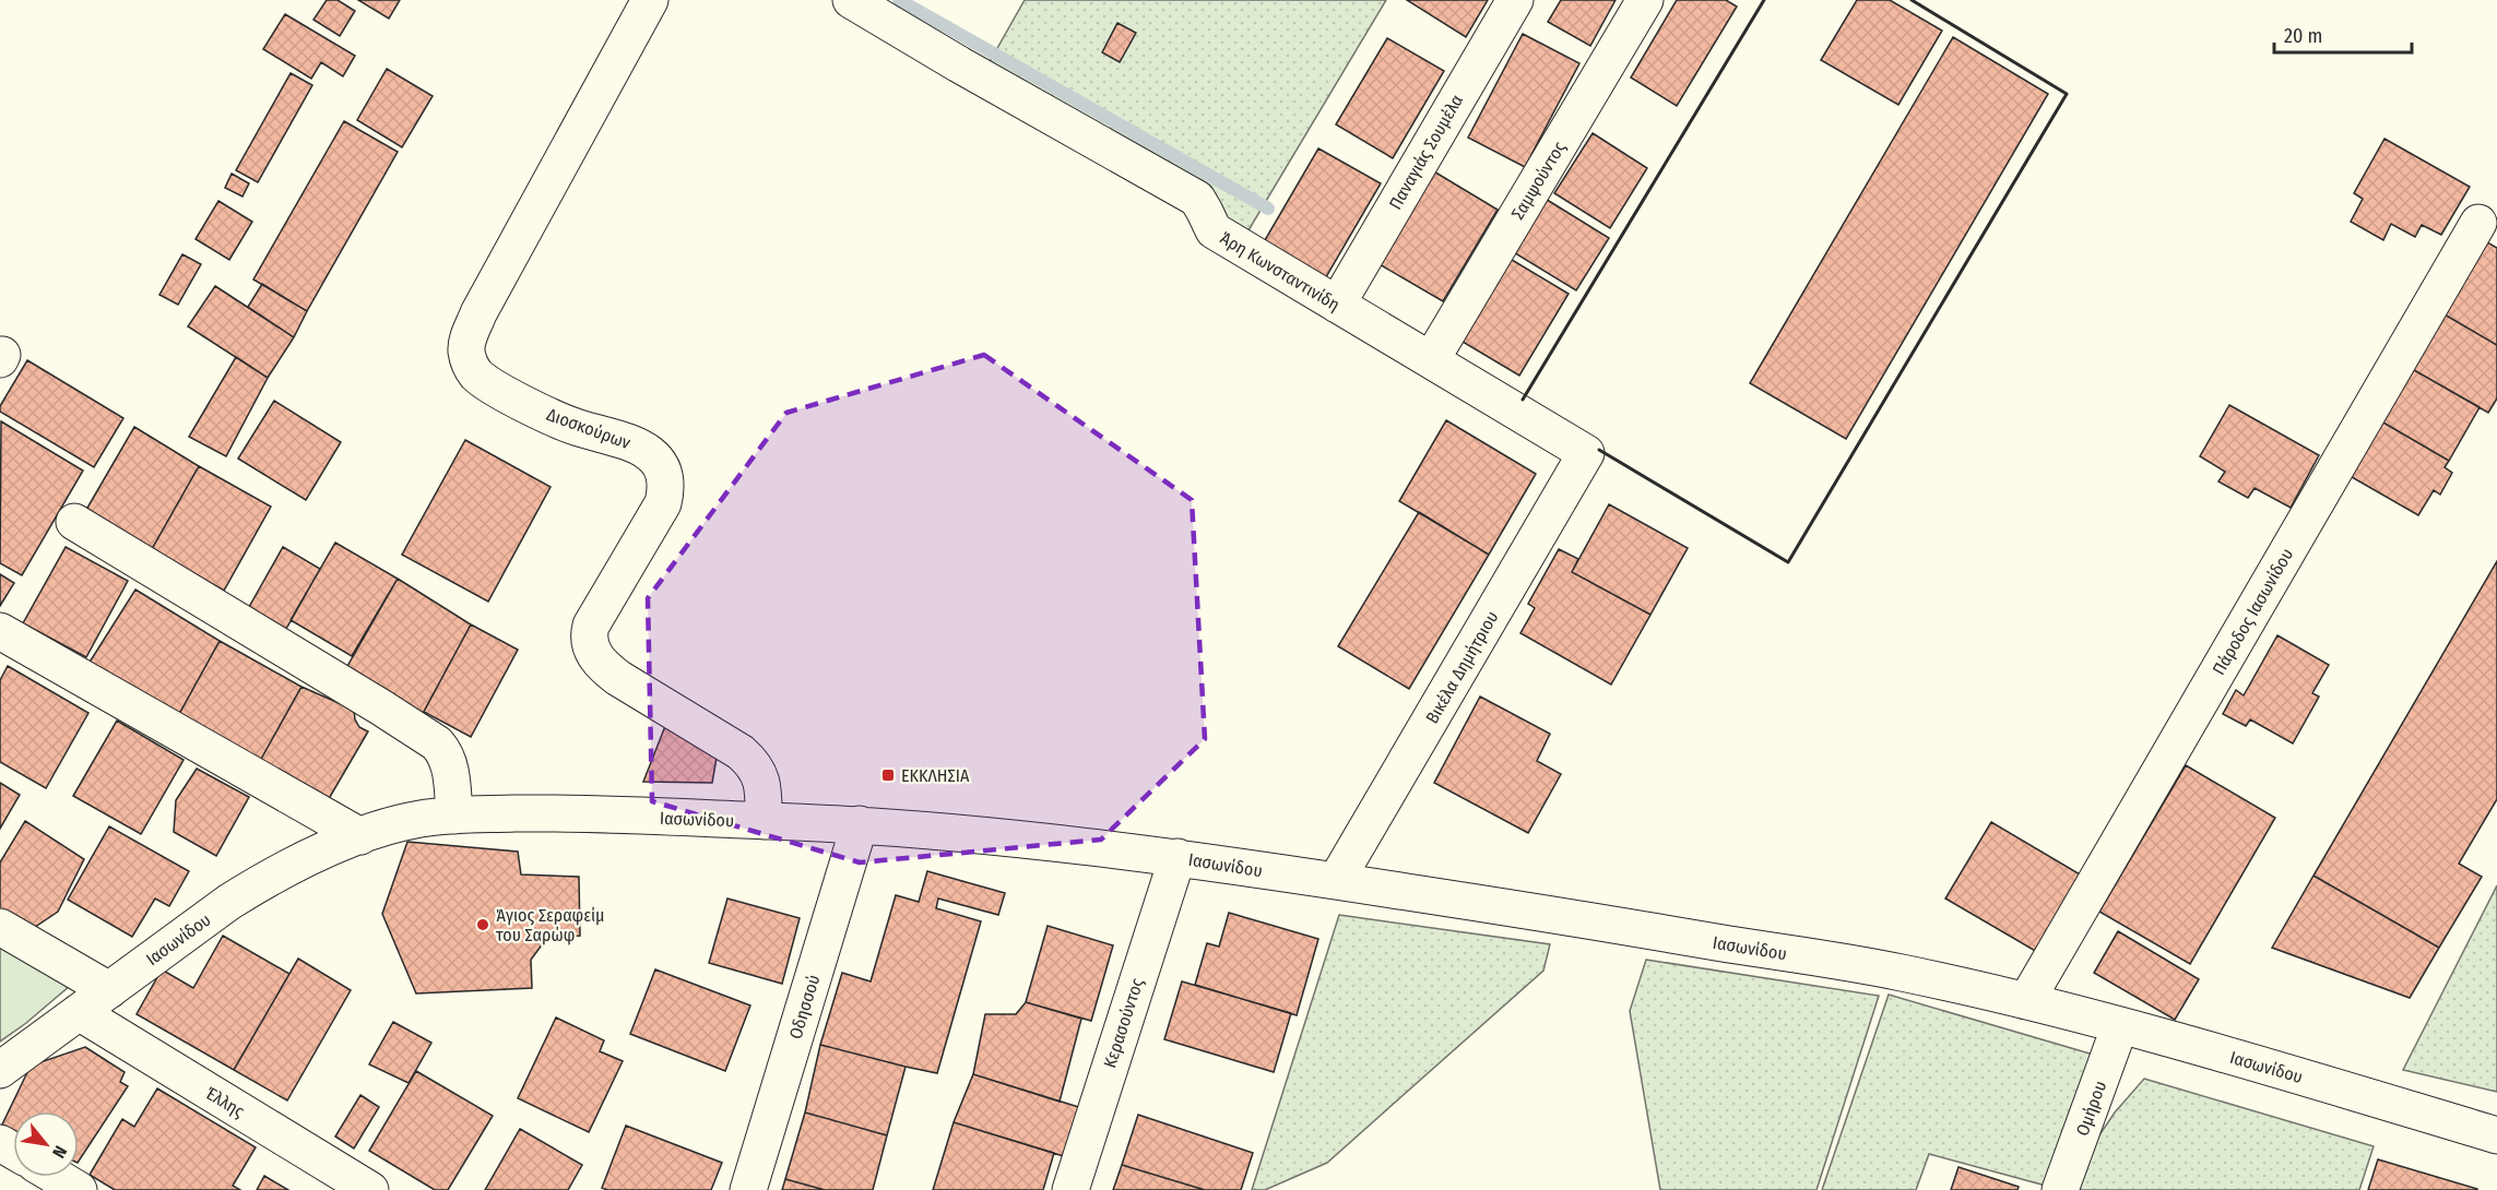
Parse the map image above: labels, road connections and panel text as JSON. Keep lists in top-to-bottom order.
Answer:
{
  "streets": {
    "street": [
      "Παναγιάς Σουμέλα",
      "Σαμψούντος",
      "Άρη Κωνσταντινίδη",
      "Διοσκούρων",
      "Πάροδος Ιασωνίδου",
      "Βικέλα Δημήτριου",
      "Ιασωνίδου",
      "Οδησσού",
      "Κερασούντος",
      "Έλλης",
      "Ομήρου"
    ]
  },
  "crossings": [
    ["Παναγιάς Σουμέλα", "Άρη Κωνσταντινίδη"],
    ["Σαμψούντος", "Άρη Κωνσταντινίδη"],
    ["Άρη Κωνσταντινίδη", "Βικέλα Δημήτριου"],
    ["Διοσκούρων", "Ιασωνίδου"],
    ["Πάροδος Ιασωνίδου", "Ιασωνίδου"],
    ["Βικέλα Δημήτριου", "Ιασωνίδου"],
    ["Ιασωνίδου", "Οδησσού"],
    ["Ιασωνίδου", "Κερασούντος"],
    ["Ιασωνίδου", "Έλλης"],
    ["Ιασωνίδου", "Ομήρου"]
  ],
  "places": {
    "transit": ["ΕΚΚΛΗΣΙΑ"],
    "other": ["Άγιος Σεραφείμ του Σαρώφ"]
  },
  "scale_bar": "20 m",
  "north": "bottom right"
}
